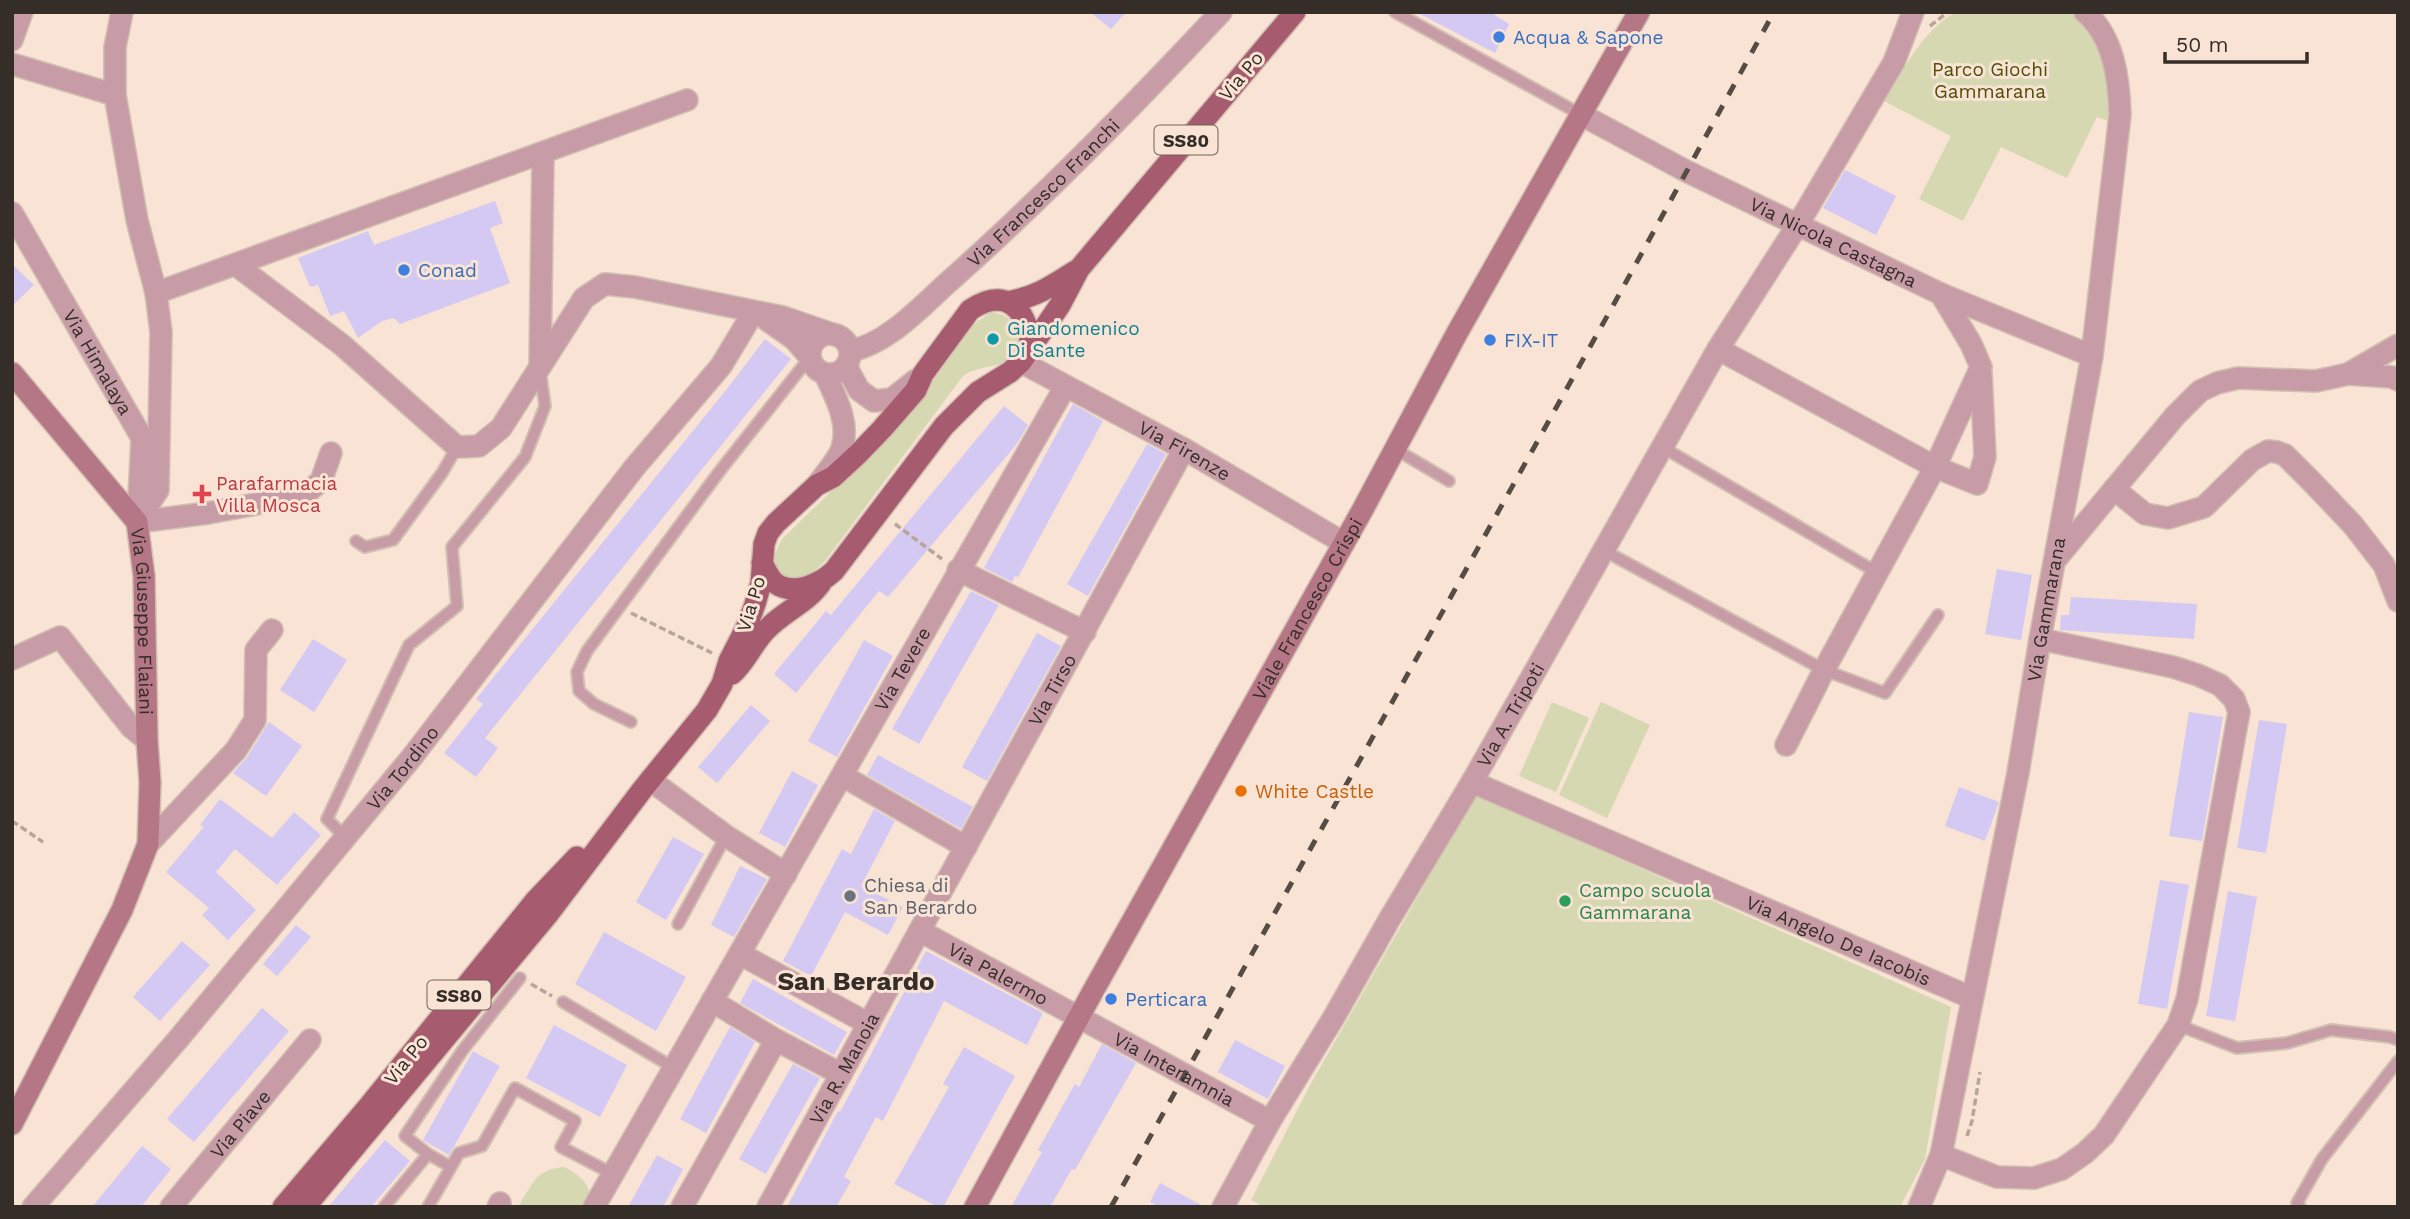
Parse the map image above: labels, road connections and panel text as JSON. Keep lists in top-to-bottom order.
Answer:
{
  "streets": {
    "main road": ["Via Po", "SS80"],
    "street": [
      "Via Francesco Franchi",
      "Via Nicola Castagna",
      "Via Himalaya",
      "Via Firenze",
      "Viale Francesco Crispi",
      "Via Gammarana",
      "Via Giuseppe Flaiani",
      "Via Tevere",
      "Via Tirso",
      "Via A. Tripoti",
      "Via Tordino",
      "Via Angelo De Iacobis",
      "Via Palermo",
      "Via Interamnia",
      "Via R. Manoia",
      "Via Piave"
    ]
  },
  "crossings": [
    ["Via Po", "SS80"],
    ["Via Po", "Via Firenze"],
    ["SS80", "Via Firenze"],
    ["Via Nicola Castagna", "Viale Francesco Crispi"],
    ["Via Nicola Castagna", "Via Gammarana"],
    ["Via Nicola Castagna", "Via A. Tripoti"],
    ["Via Himalaya", "Via Giuseppe Flaiani"],
    ["Via Firenze", "Viale Francesco Crispi"],
    ["Via Firenze", "Via Tevere"],
    ["Via Firenze", "Via Tirso"],
    ["Viale Francesco Crispi", "Via Palermo"],
    ["Viale Francesco Crispi", "Via Interamnia"],
    ["Via Gammarana", "Via Angelo De Iacobis"],
    ["Via Tirso", "Via Palermo"],
    ["Via Tirso", "Via R. Manoia"],
    ["Via A. Tripoti", "Via Angelo De Iacobis"],
    ["Via A. Tripoti", "Via Interamnia"],
    ["Via Palermo", "Via Interamnia"],
    ["Via Palermo", "Via R. Manoia"]
  ],
  "districts": ["San Berardo"],
  "parks": ["Parco Giochi Gammarana"],
  "places": {
    "other": [
      "Acqua & Sapone",
      "Conad",
      "Giandomenico Di Sante",
      "FIX-IT",
      "White Castle",
      "Chiesa di San Berardo",
      "Campo scuola Gammarana",
      "Perticara"
    ],
    "health": ["Parafarmacia Villa Mosca"]
  },
  "scale_bar": "50 m"
}
